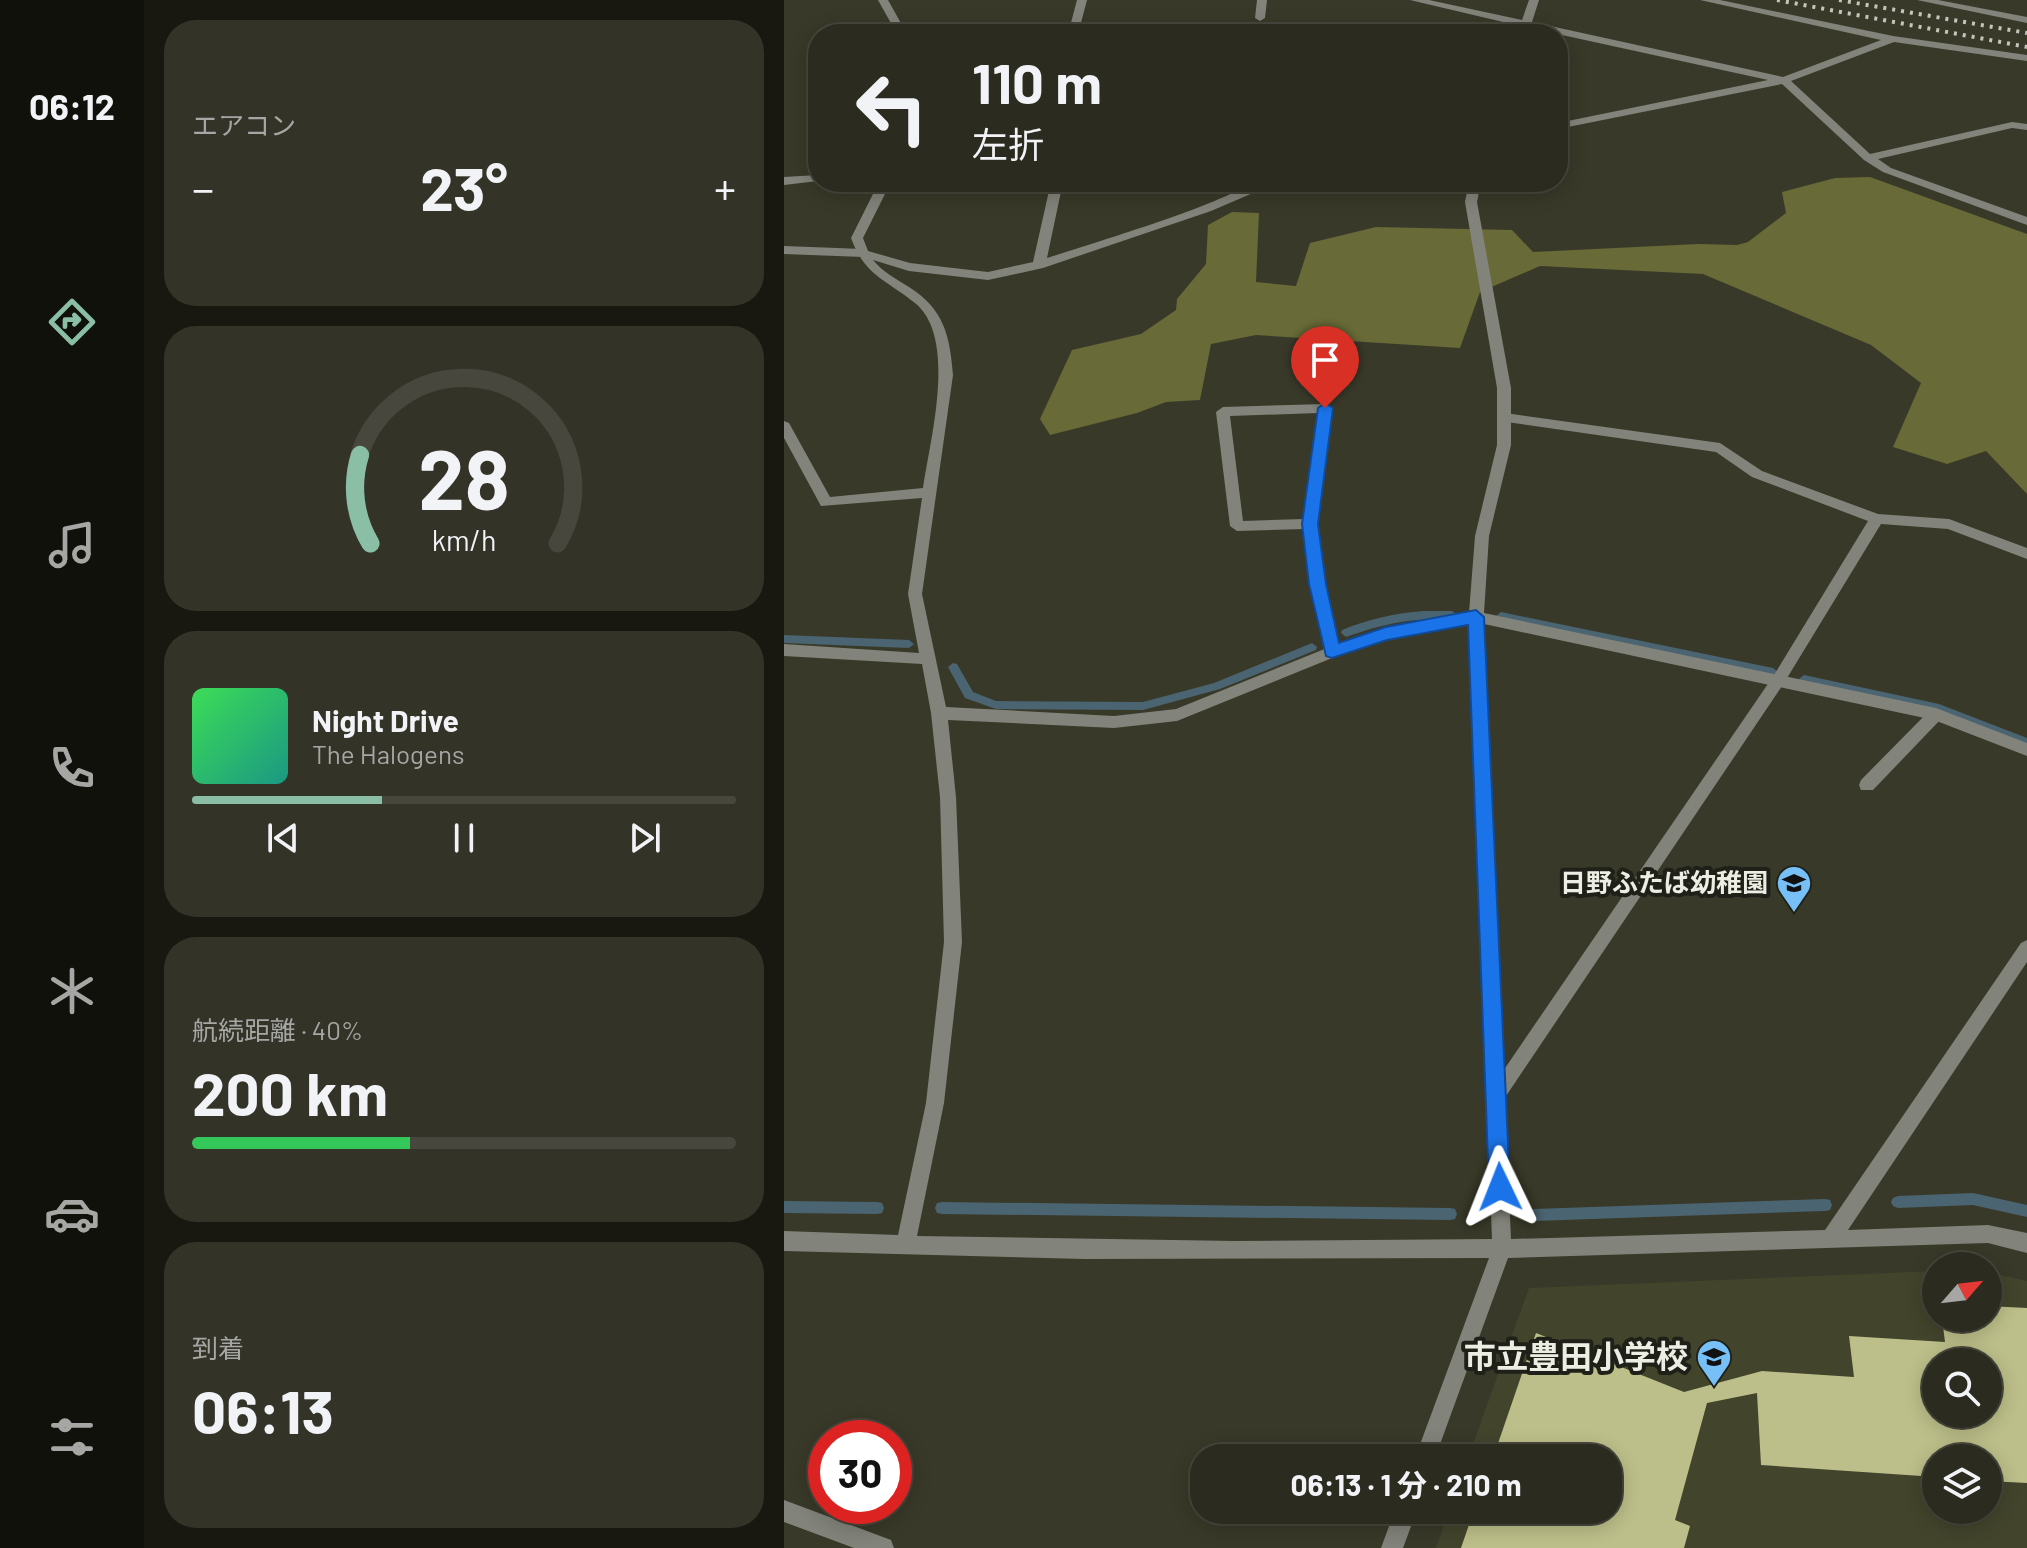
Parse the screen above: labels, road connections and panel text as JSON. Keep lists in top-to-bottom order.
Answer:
{
  "places": {
    "school or university": ["日野ふたば幼稚園", "市立豊田小学校"]
  },
  "north": "top right",
  "page": {
    "tabs": "06:12",
    "tile": [
      "エアコン",
      ["航続距離 · 40%", "200 km"],
      ["到着", "06:13"]
    ],
    "turn": ["110 m", "左折"],
    "heat": ["−", "23°", "+"],
    "song": ["Night Drive", "The Halogens"],
    "limit": "30",
    "trip": "06:13 · 1 分 · 210 m",
    "gauge": ["28", "km/h"]
  }
}
